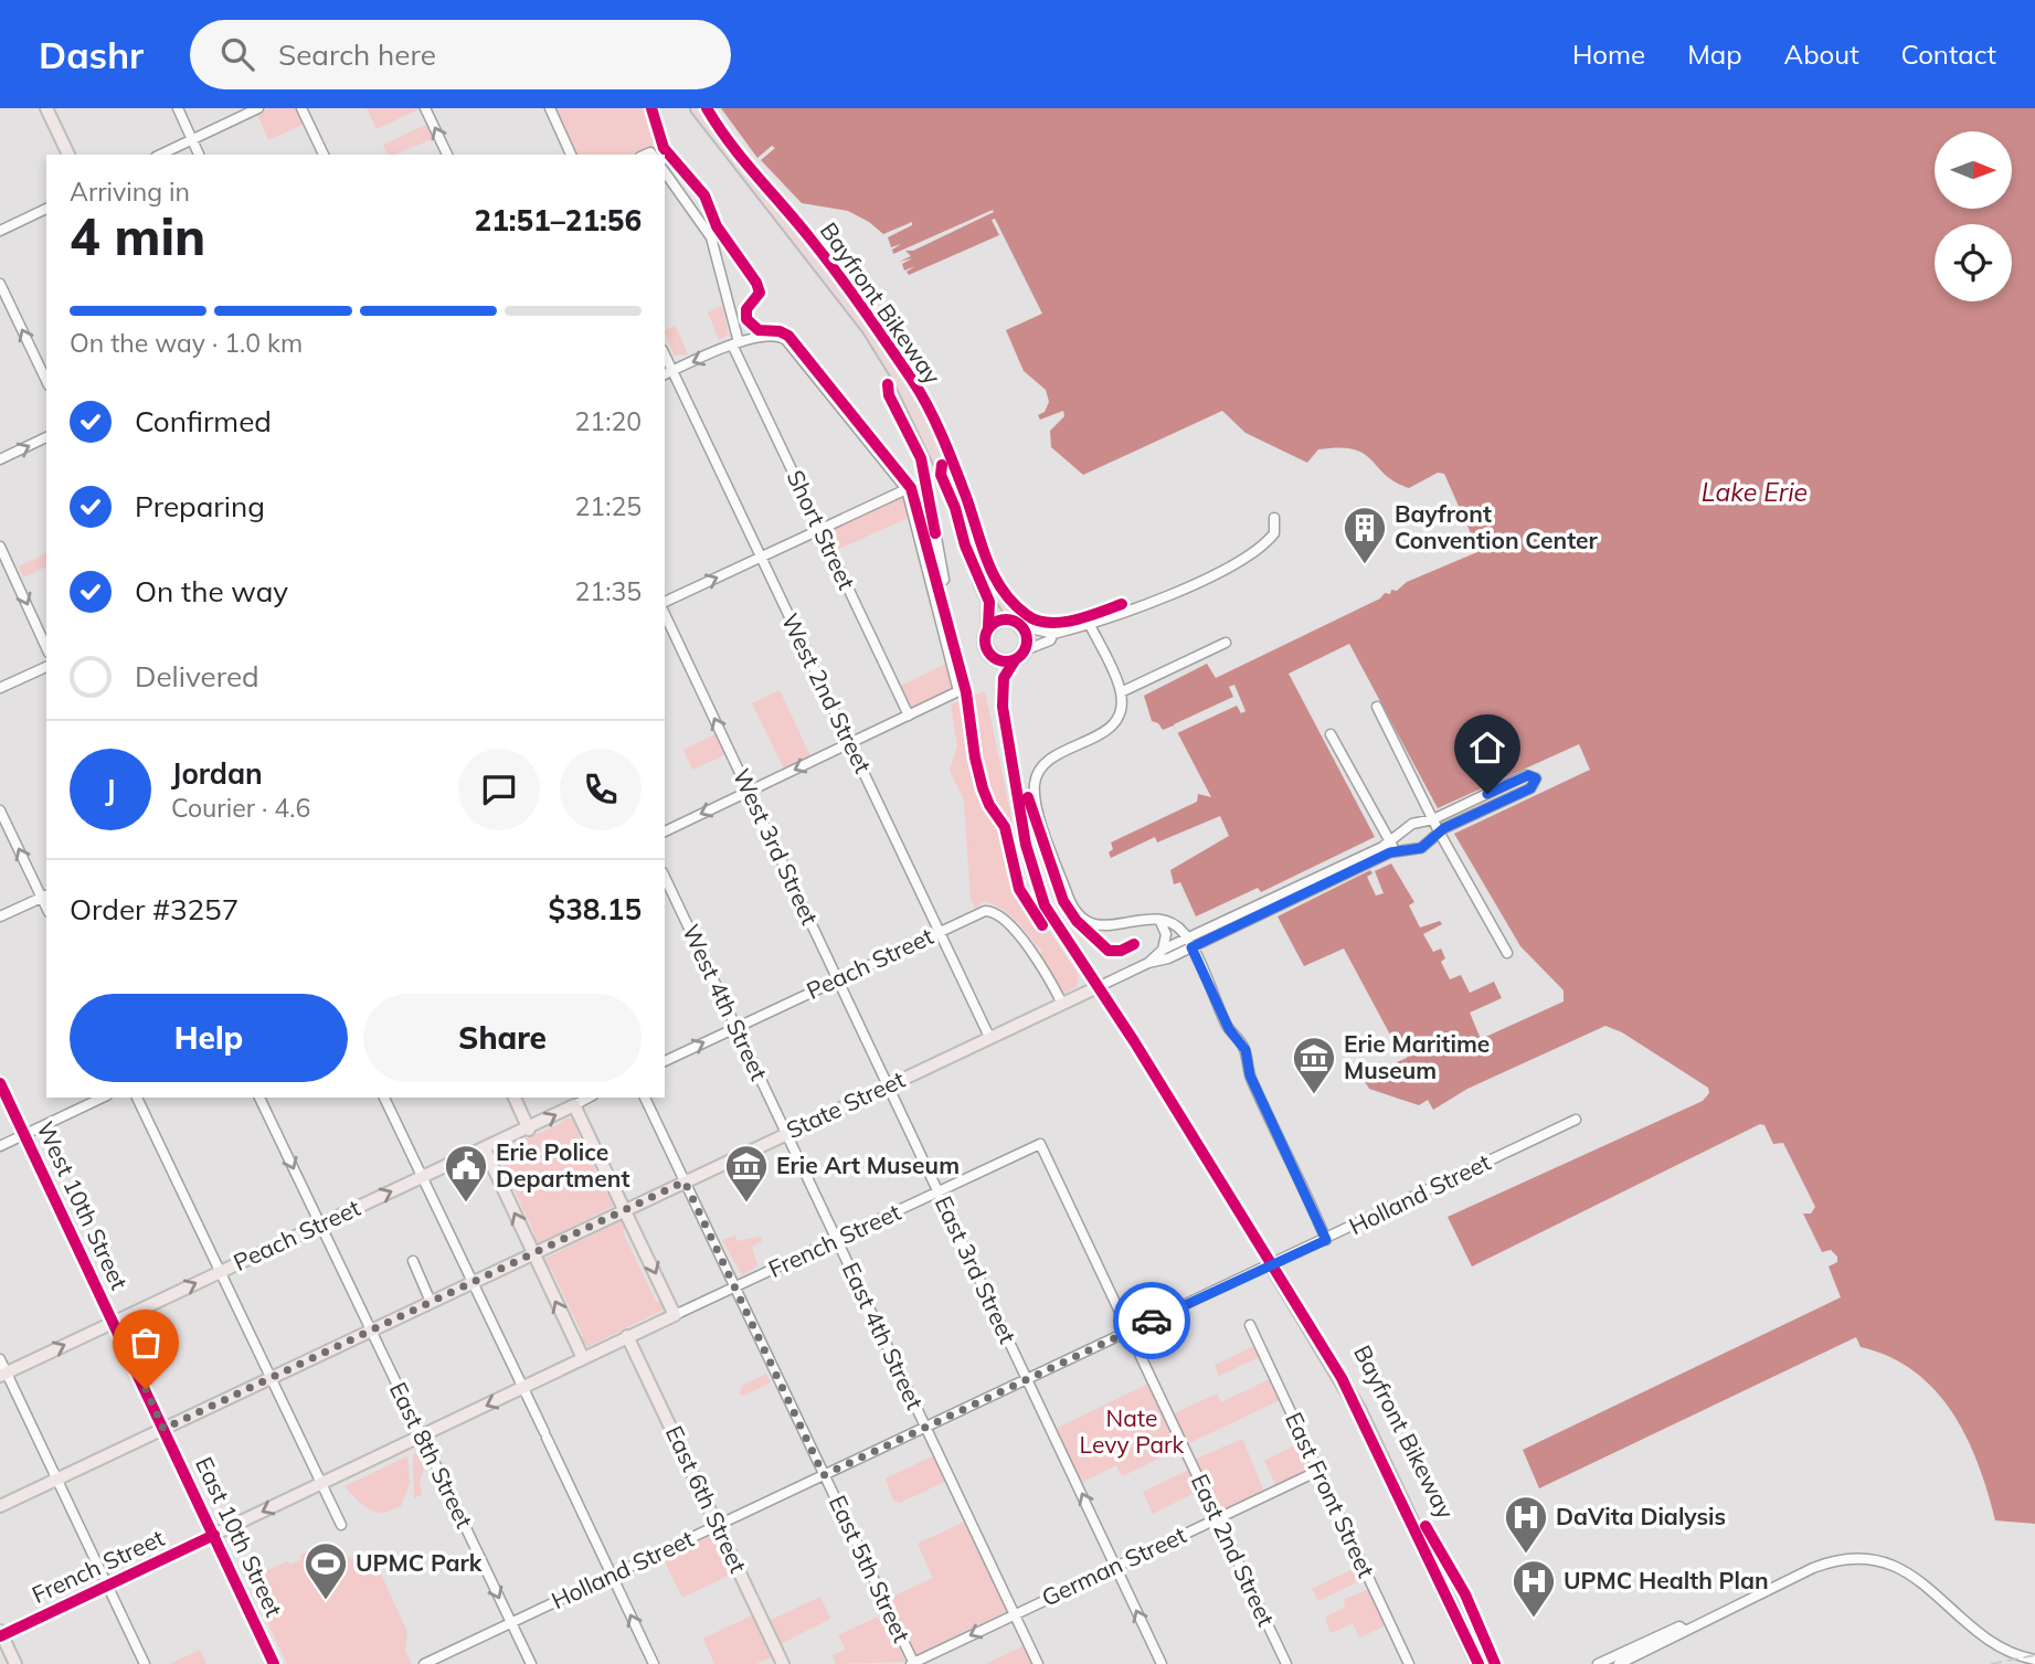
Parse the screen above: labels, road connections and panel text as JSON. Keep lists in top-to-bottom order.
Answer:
{
  "streets": {
    "main road": [
      "Peach Street",
      "State Street",
      "French Street",
      "East 6th Street"
    ],
    "street": [
      "Short Street",
      "West 2nd Street",
      "West 3rd Street",
      "West 4th Street",
      "Holland Street",
      "West 10th Street",
      "East 3rd Street",
      "East 4th Street",
      "East 8th Street",
      "East Front Street",
      "East 10th Street",
      "East 2nd Street",
      "German Street",
      "East 5th Street"
    ],
    "cycle path": ["Bayfront Bikeway"]
  },
  "crossings": [
    ["West 2nd Street", "Peach Street"],
    ["West 2nd Street", "State Street"],
    ["West 3rd Street", "Peach Street"],
    ["West 3rd Street", "State Street"],
    ["West 3rd Street", "East 3rd Street"],
    ["Peach Street", "West 4th Street"],
    ["Peach Street", "State Street"],
    ["Peach Street", "West 10th Street"],
    ["Peach Street", "East 8th Street"],
    ["West 4th Street", "State Street"],
    ["West 4th Street", "East 4th Street"],
    ["State Street", "West 10th Street"],
    ["State Street", "East 3rd Street"],
    ["State Street", "East 4th Street"],
    ["State Street", "East 8th Street"],
    ["State Street", "East 10th Street"],
    ["State Street", "East 5th Street"],
    ["Holland Street", "East 3rd Street"],
    ["Holland Street", "East 4th Street"],
    ["Holland Street", "East 8th Street"],
    ["Holland Street", "East 6th Street"],
    ["Holland Street", "East 2nd Street"],
    ["Holland Street", "East 5th Street"],
    ["West 10th Street", "East 10th Street"],
    ["French Street", "East 3rd Street"],
    ["French Street", "East 4th Street"],
    ["French Street", "East 8th Street"],
    ["French Street", "East 6th Street"],
    ["French Street", "East 10th Street"],
    ["French Street", "East 2nd Street"],
    ["French Street", "East 5th Street"],
    ["East 3rd Street", "German Street"],
    ["East 4th Street", "German Street"],
    ["East Front Street", "German Street"],
    ["East 2nd Street", "German Street"],
    ["German Street", "East 5th Street"]
  ],
  "one_way": [
    "West 3rd Street",
    "Peach Street",
    "East 3rd Street",
    "East 8th Street"
  ],
  "water": ["Lake Erie"],
  "parks": ["Nate Levy Park"],
  "places": {
    "building": ["Bayfront Convention Center"],
    "museum": ["Erie Maritime Museum", "Erie Art Museum"],
    "public building": ["Erie Police Department"],
    "hospital": ["DaVita Dialysis", "UPMC Health Plan"],
    "sports": ["UPMC Park"]
  },
  "north": "right",
  "page": {
    "header": "Dashr",
    "search": "Search here",
    "nav": [
      "Home",
      "Map",
      "About",
      "Contact"
    ],
    "heading": ["4 min", "Arriving in", "21:51–21:56"],
    "panel": [
      "Jordan",
      "Courier · 4.6",
      "Order #3257",
      "$38.15"
    ],
    "bar": "On the way · 1.0 km",
    "list": [
      ["Confirmed", "21:20"],
      ["Preparing", "21:25"],
      ["On the way", "21:35"],
      "Delivered"
    ],
    "round": "J",
    "buttons": ["Help", "Share"]
  }
}
